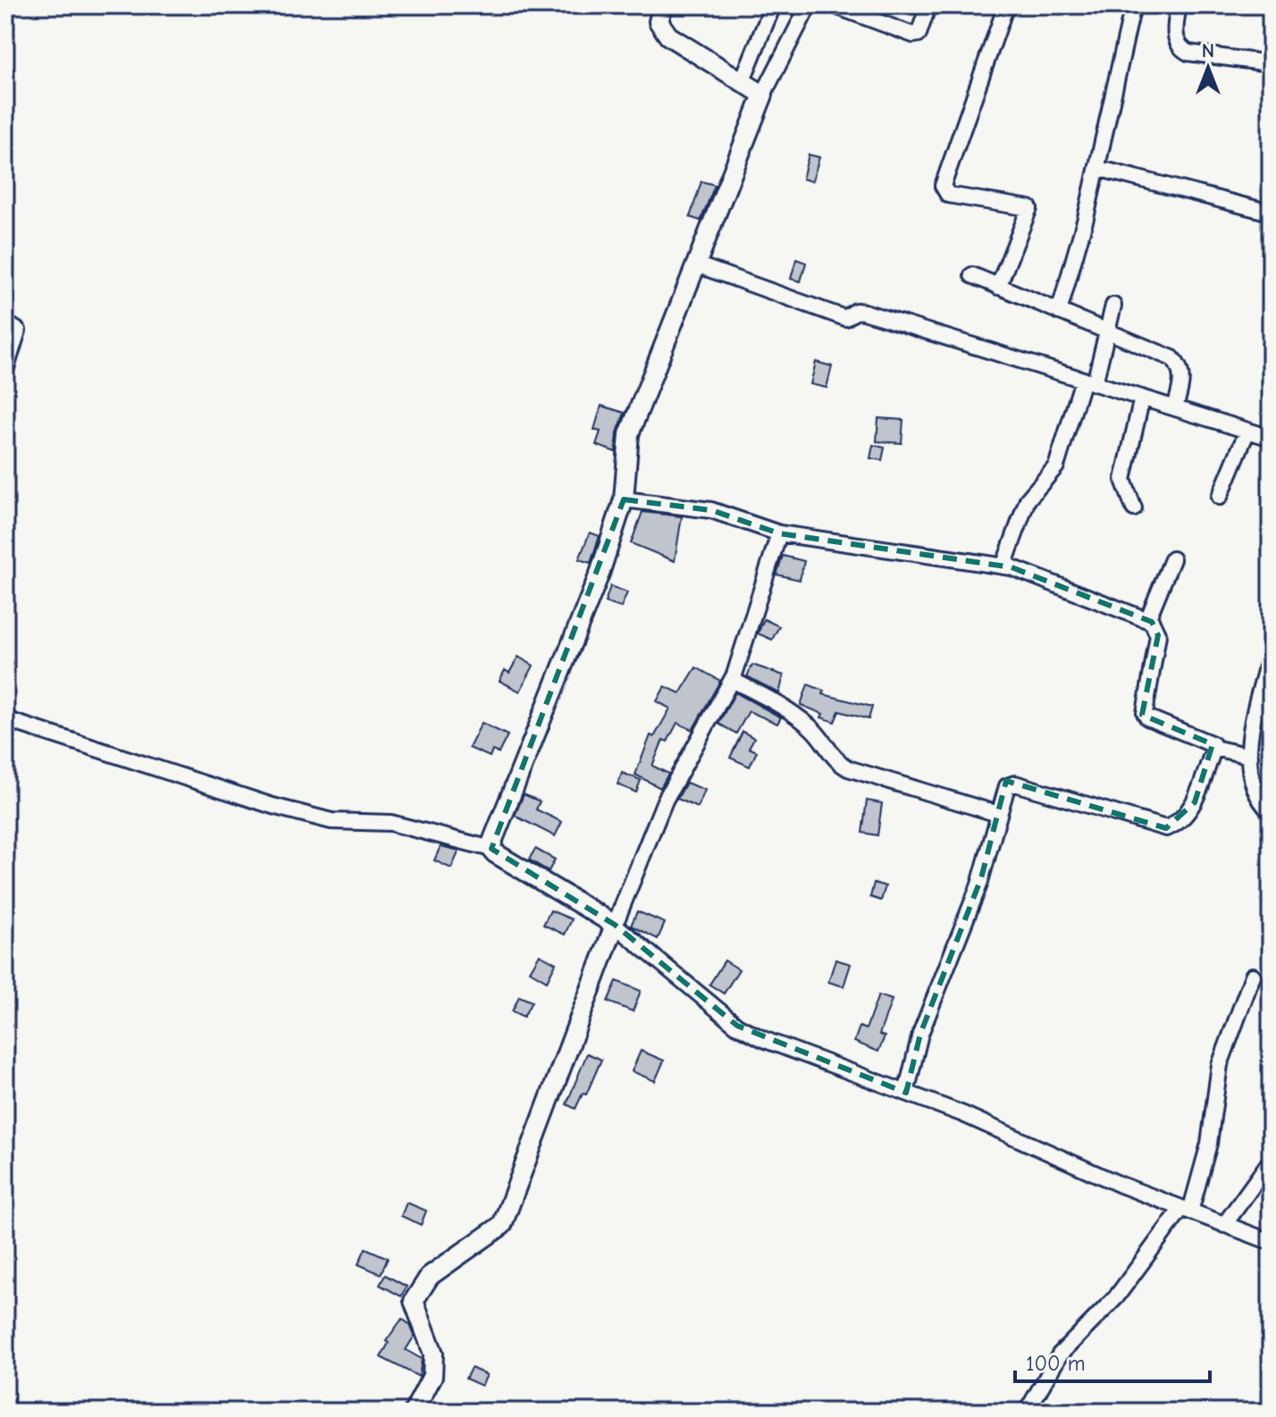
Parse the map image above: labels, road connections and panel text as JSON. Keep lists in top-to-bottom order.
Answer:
{
  "scale_bar": "100 m",
  "north": "top"
}
